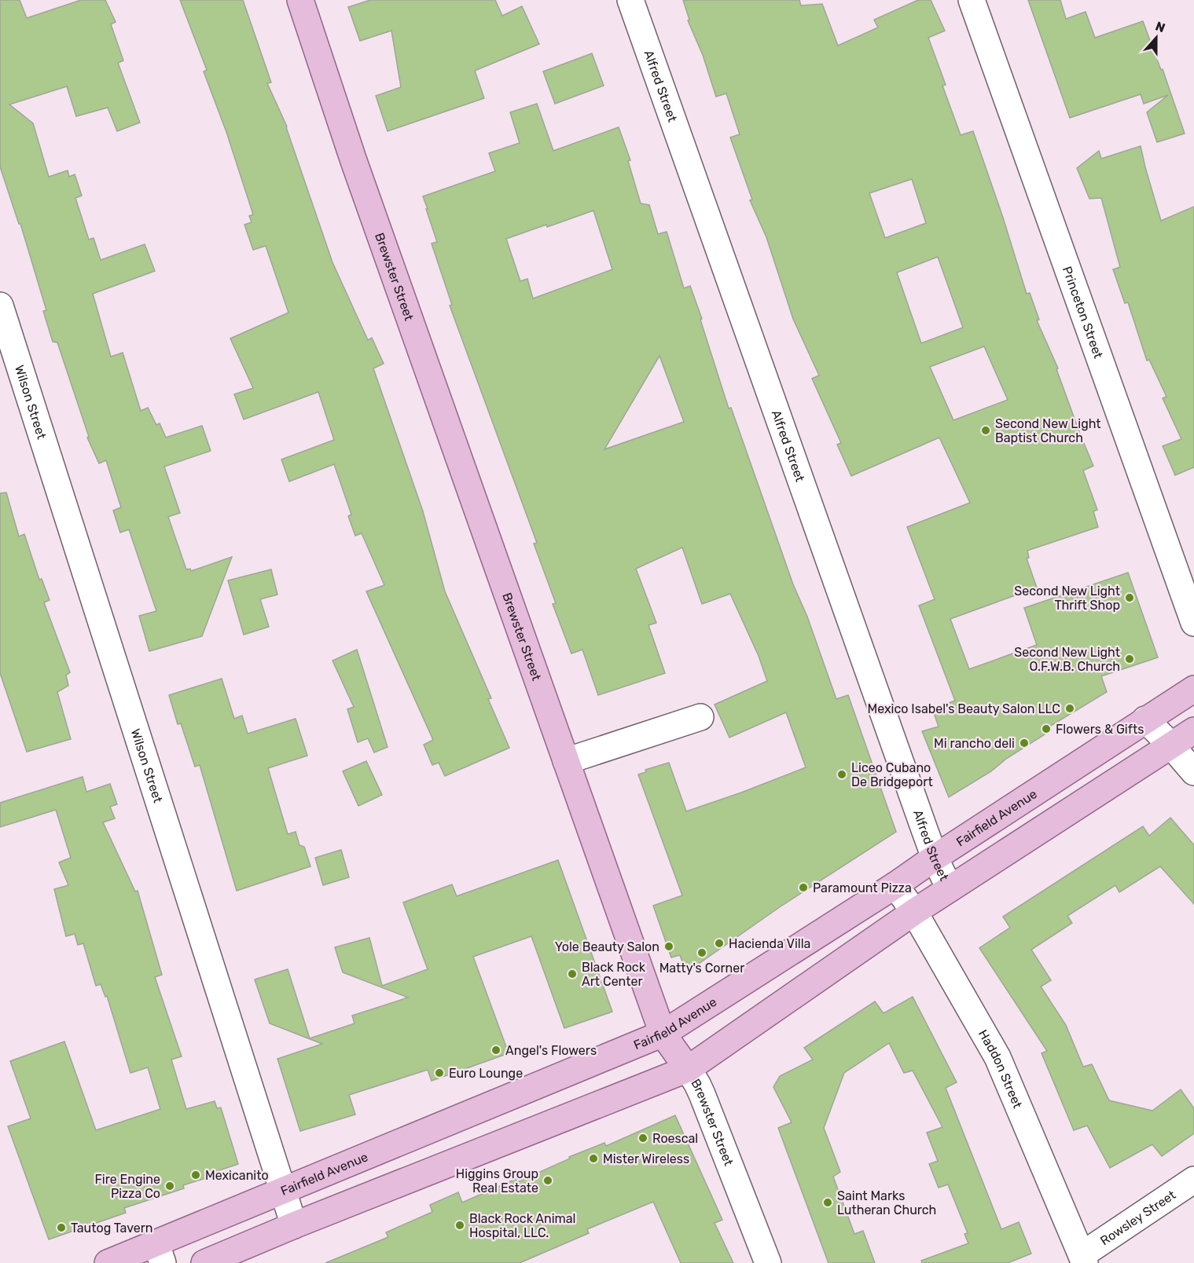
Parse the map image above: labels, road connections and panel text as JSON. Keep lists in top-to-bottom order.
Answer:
{
  "streets": {
    "main road": ["Brewster Street", "Fairfield Avenue"],
    "street": [
      "Alfred Street",
      "Princeton Street",
      "Wilson Street",
      "Haddon Street",
      "Rowsley Street"
    ]
  },
  "crossings": [
    ["Alfred Street", "Fairfield Avenue"],
    ["Brewster Street", "Fairfield Avenue"],
    ["Wilson Street", "Fairfield Avenue"],
    ["Fairfield Avenue", "Haddon Street"],
    ["Haddon Street", "Rowsley Street"]
  ],
  "places": [
    "Second New Light Baptist Church",
    "Second New Light Thrift Shop",
    "Second New Light O.F.W.B. Church",
    "Mexico Isabel's Beauty Salon LLC",
    "Flowers & Gifts",
    "Mi rancho deli",
    "Liceo Cubano De Bridgeport",
    "Paramount Pizza",
    "Hacienda Villa",
    "Yole Beauty Salon",
    "Matty's Corner",
    "Black Rock Art Center",
    "Angel's Flowers",
    "Euro Lounge",
    "Roescal",
    "Mister Wireless",
    "Mexicanito",
    "Higgins Group Real Estate",
    "Fire Engine Pizza Co",
    "Saint Marks Lutheran Church",
    "Black Rock Animal Hospital, LLC.",
    "Tautog Tavern"
  ],
  "north": "top"
}
